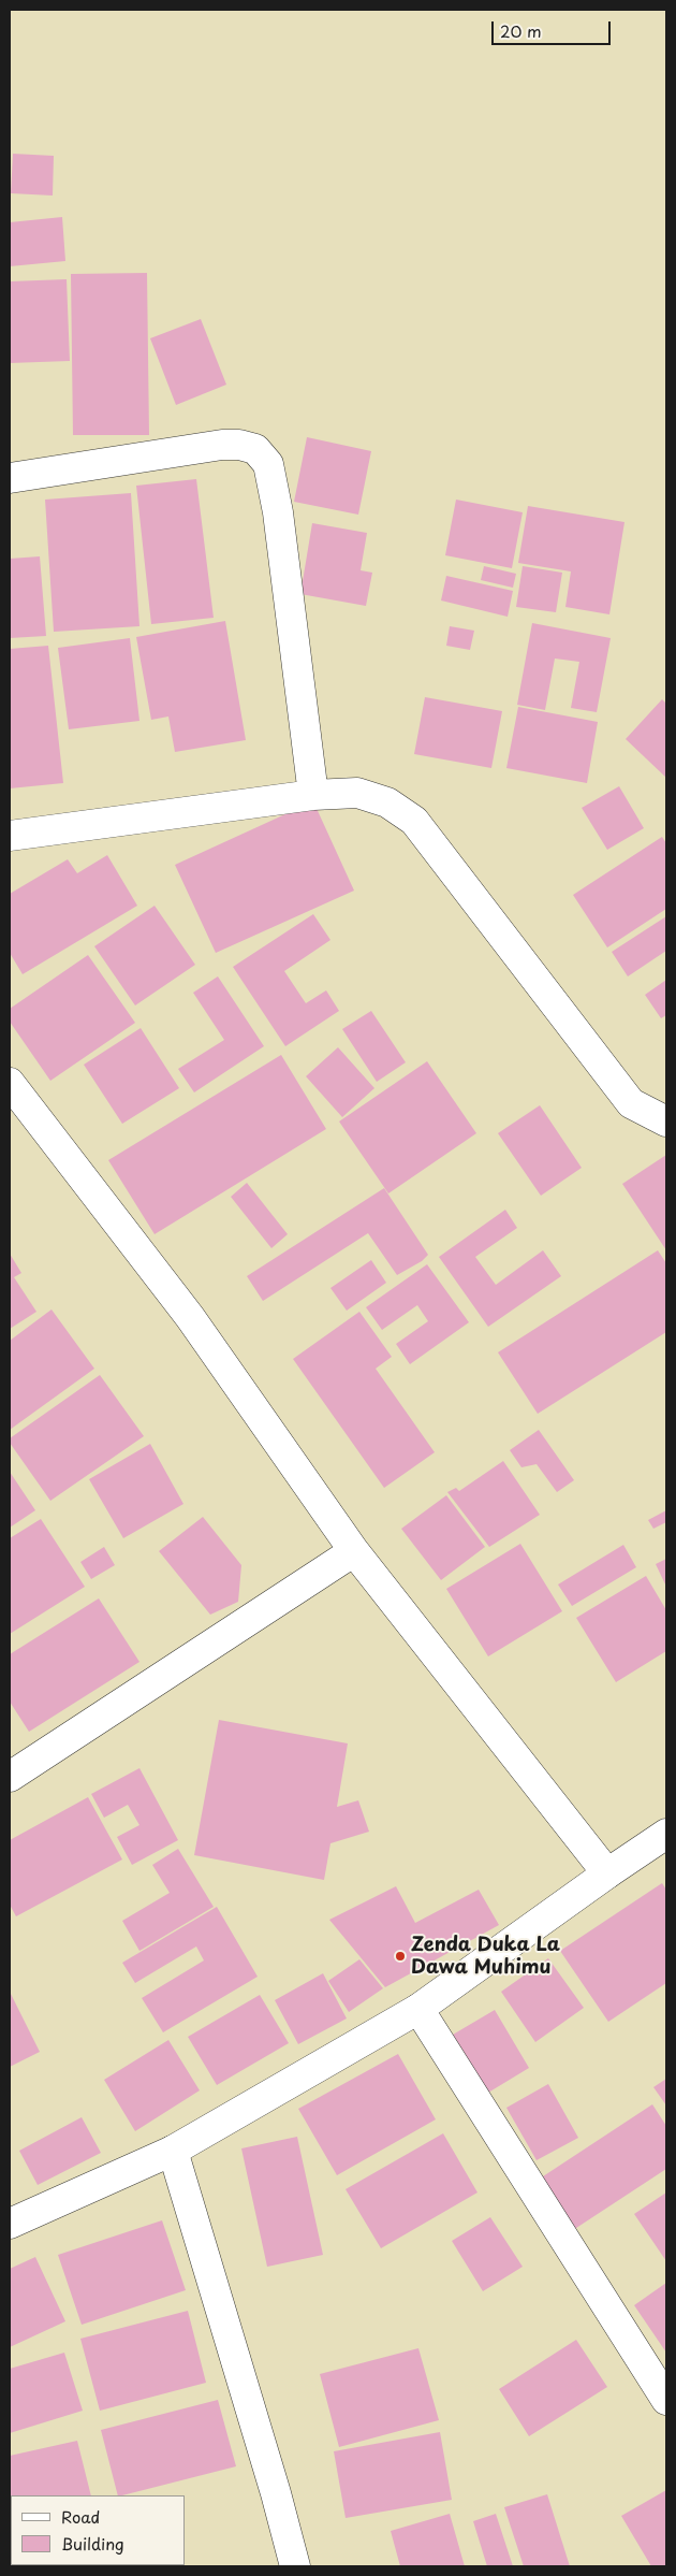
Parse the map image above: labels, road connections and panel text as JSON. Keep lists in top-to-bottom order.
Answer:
{
  "places": ["Zenda Duka La Dawa Muhimu"],
  "legend": ["Road", "Building"],
  "scale_bar": "20 m"
}
